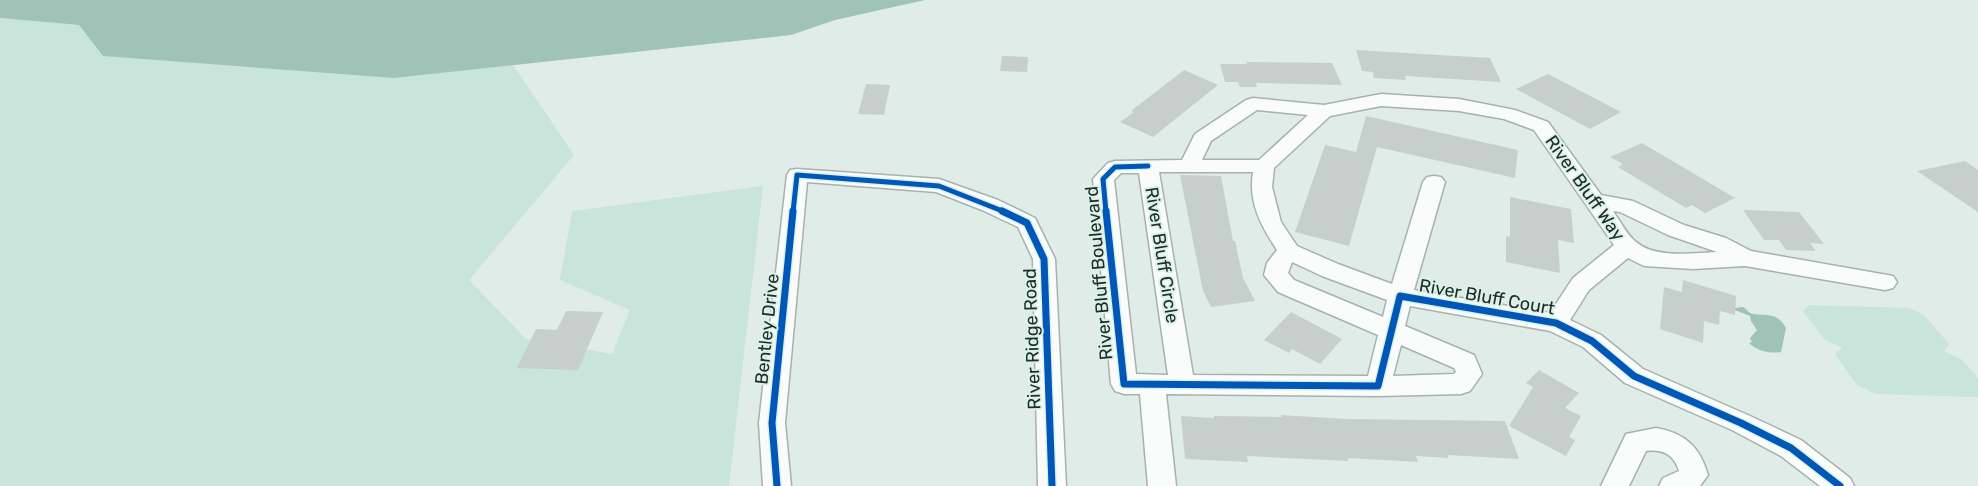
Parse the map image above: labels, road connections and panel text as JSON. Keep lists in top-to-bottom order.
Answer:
{
  "streets": {
    "street": [
      "River Bluff Way",
      "River Bluff Circle",
      "River Bluff Boulevard",
      "River Bluff Court",
      "Bentley Drive",
      "River Ridge Road"
    ]
  },
  "crossings": [
    ["River Bluff Way", "River Bluff Circle"],
    ["River Bluff Way", "River Bluff Court"],
    ["River Bluff Circle", "River Bluff Boulevard"],
    ["Bentley Drive", "River Ridge Road"]
  ]
}
